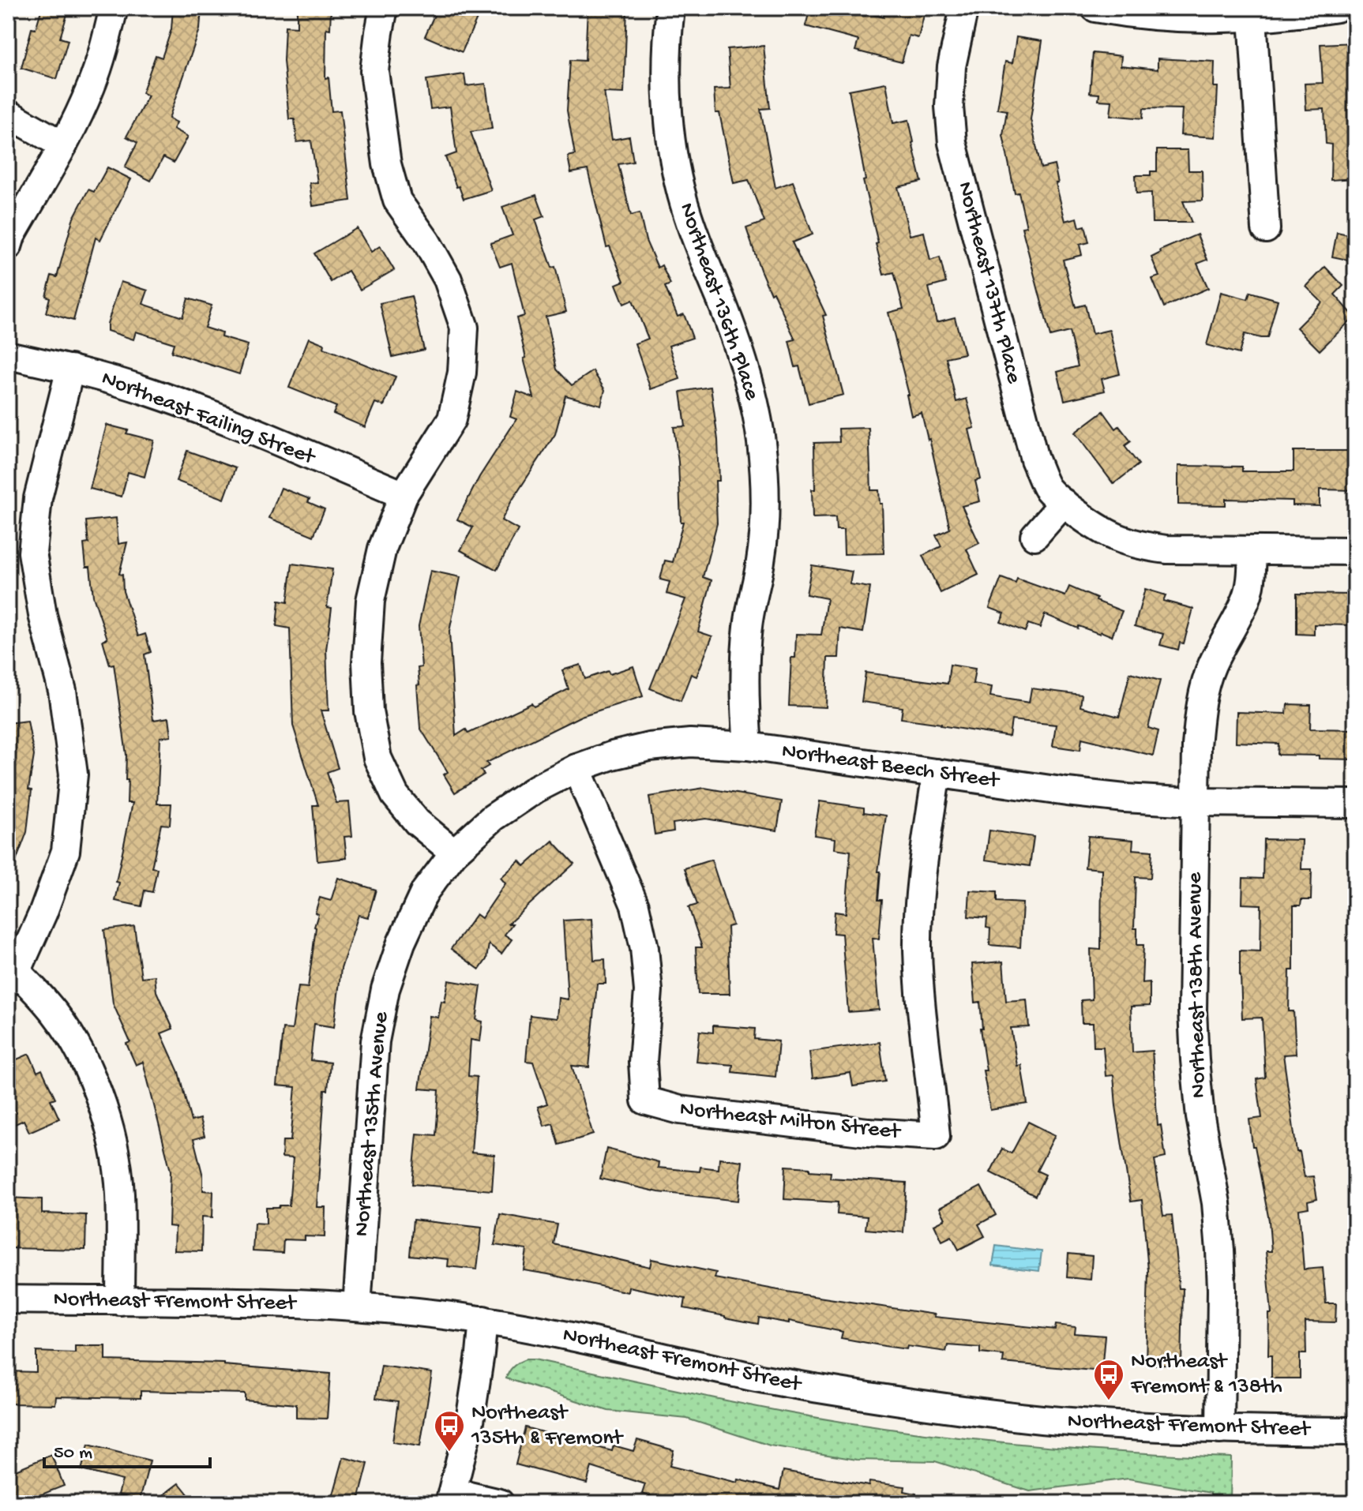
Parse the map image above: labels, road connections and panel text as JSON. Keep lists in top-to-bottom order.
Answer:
{
  "streets": {
    "street": [
      "Northeast 137th Place",
      "Northeast 136th Place",
      "Northeast Failing Street",
      "Northeast Beech Street",
      "Northeast 138th Avenue",
      "Northeast Milton Street",
      "Northeast 135th Avenue",
      "Northeast Fremont Street"
    ]
  },
  "crossings": [
    ["Northeast 137th Place", "Northeast 138th Avenue"],
    ["Northeast 136th Place", "Northeast Beech Street"],
    ["Northeast Beech Street", "Northeast 138th Avenue"],
    ["Northeast Beech Street", "Northeast Milton Street"],
    ["Northeast Beech Street", "Northeast 135th Avenue"],
    ["Northeast 138th Avenue", "Northeast Fremont Street"],
    ["Northeast 135th Avenue", "Northeast Fremont Street"]
  ],
  "places": {
    "bus stop": ["Northeast Fremont & 138th", "Northeast 135th & Fremont"]
  },
  "scale_bar": "50 m"
}
